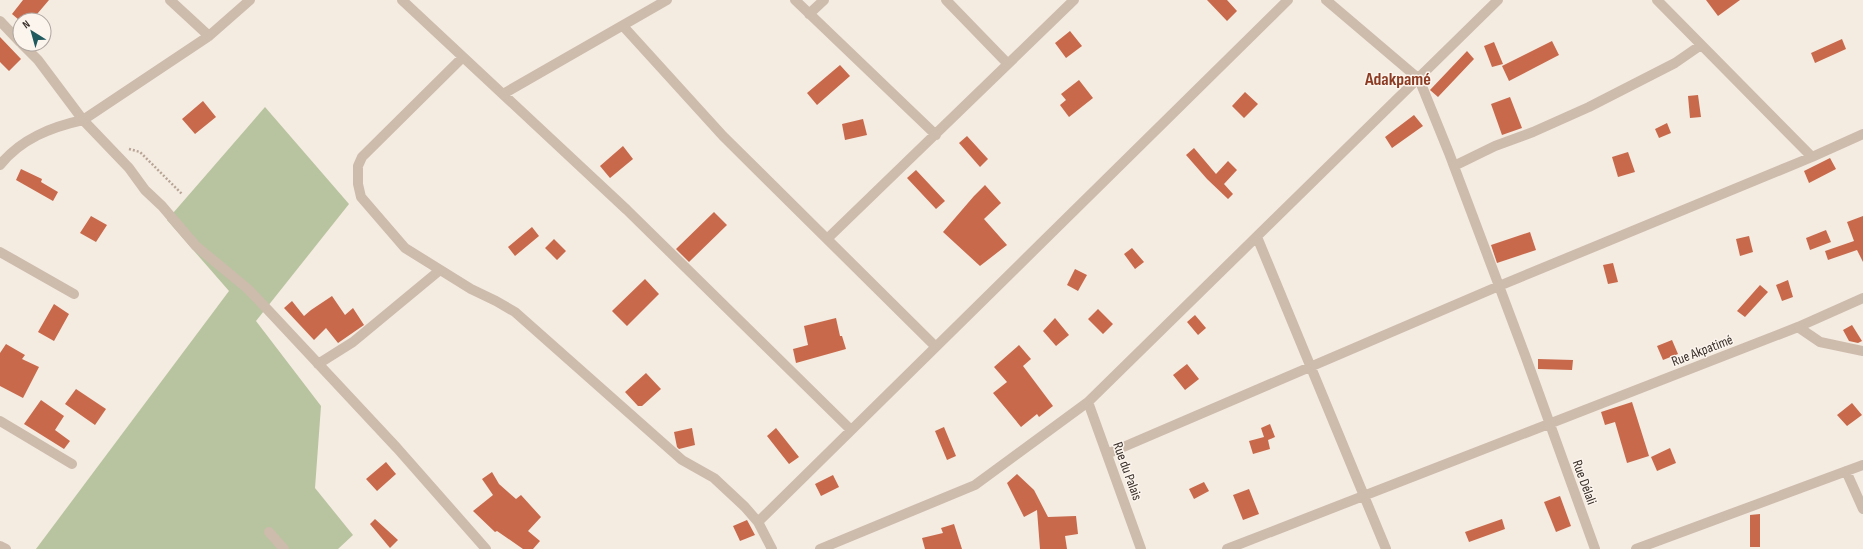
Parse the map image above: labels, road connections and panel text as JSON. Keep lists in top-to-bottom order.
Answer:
{
  "streets": {
    "street": ["Rue Akpatimé", "Rue du Palais", "Rue Délali"]
  },
  "crossings": [
    ["Rue Akpatimé", "Rue Délali"]
  ],
  "districts": ["Adakpamé"],
  "north": "top left"
}
